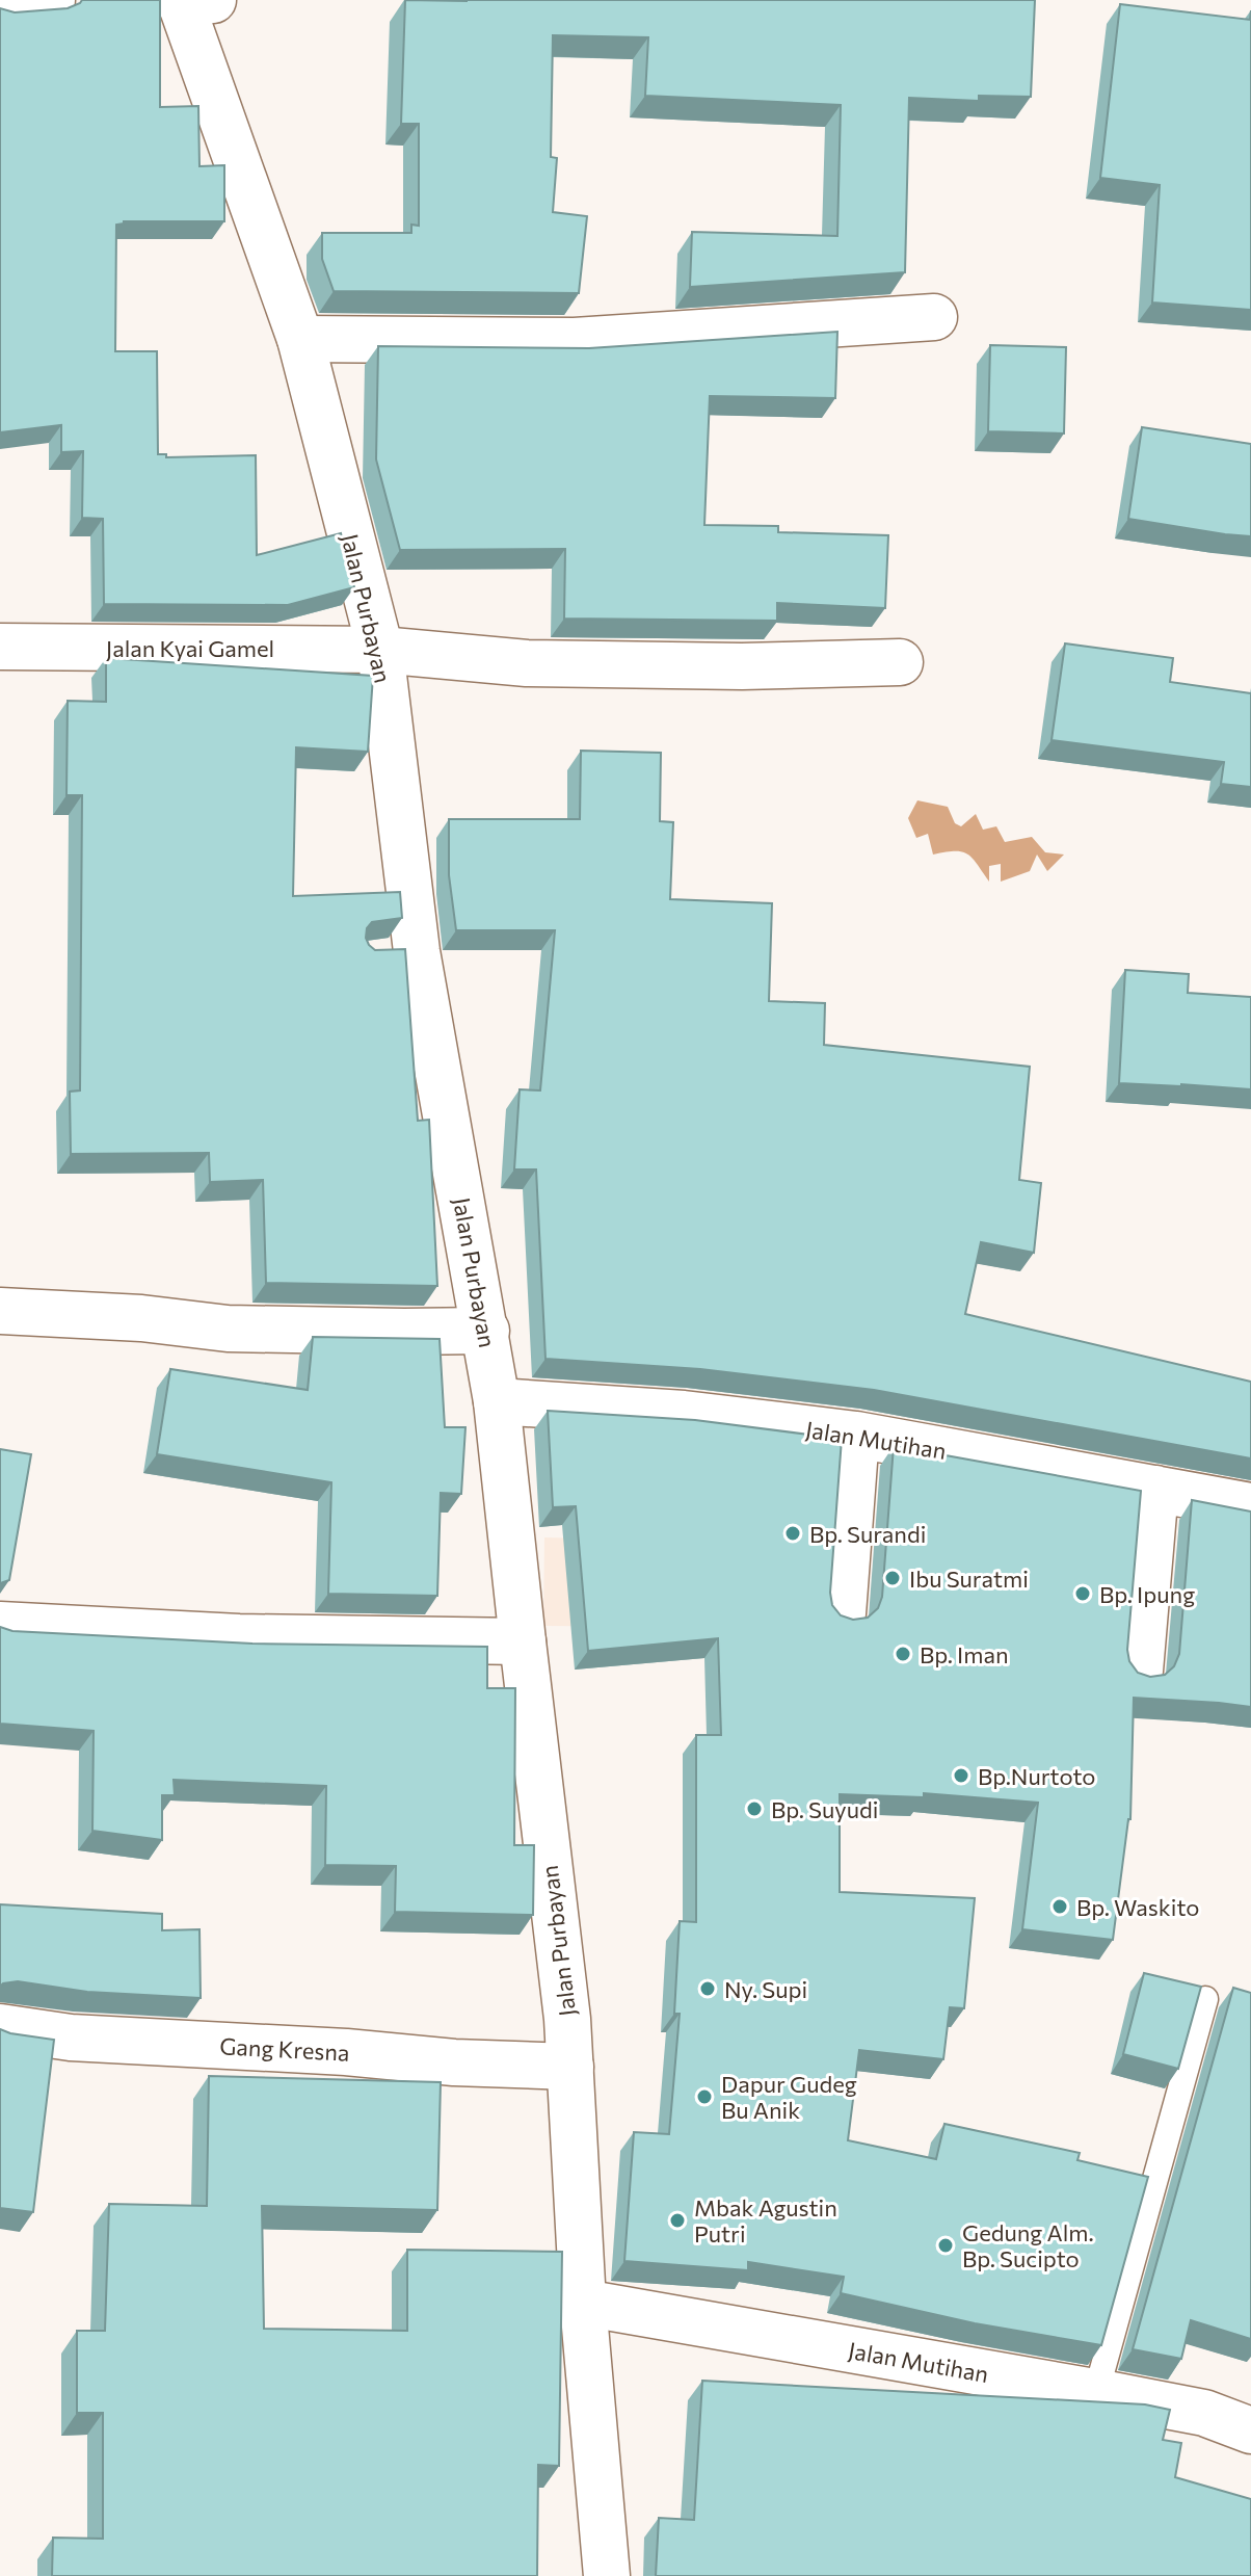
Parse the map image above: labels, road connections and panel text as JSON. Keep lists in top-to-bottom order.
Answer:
{
  "streets": {
    "street": [
      "Jalan Purbayan",
      "Jalan Kyai Gamel",
      "Jalan Mutihan",
      "Gang Kresna"
    ]
  },
  "crossings": [
    ["Jalan Purbayan", "Jalan Kyai Gamel"],
    ["Jalan Purbayan", "Jalan Mutihan"],
    ["Jalan Purbayan", "Gang Kresna"]
  ],
  "places": [
    "Bp. Surandi",
    "Ibu Suratmi",
    "Bp. Ipung",
    "Bp. Iman",
    "Bp.Nurtoto",
    "Bp. Suyudi",
    "Bp. Waskito",
    "Ny. Supi",
    "Dapur Gudeg Bu Anik",
    "Mbak Agustin Putri",
    "Gedung Alm. Bp. Sucipto"
  ]
}
